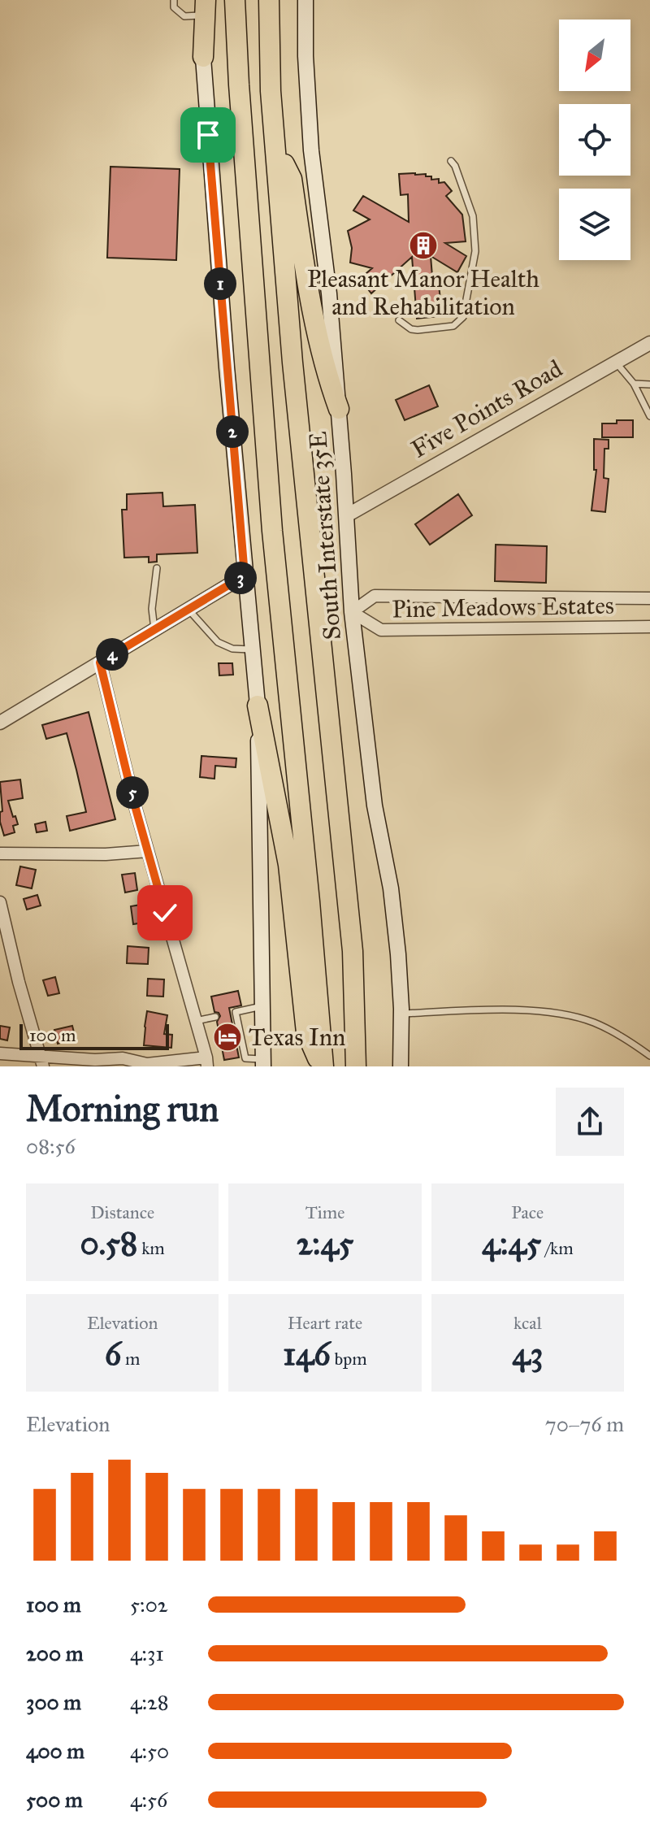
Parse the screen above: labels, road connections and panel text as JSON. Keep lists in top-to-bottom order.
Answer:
{
  "streets": {
    "main road": ["South Interstate 35E"],
    "street": ["Five Points Road", "Pine Meadows Estates"]
  },
  "crossings": [
    ["Five Points Road", "South Interstate 35E"],
    ["South Interstate 35E", "Pine Meadows Estates"]
  ],
  "places": {
    "building": ["Pleasant Manor Health and Rehabilitation"],
    "hotel": ["Texas Inn"]
  },
  "scale_bar": "100 m",
  "north": "bottom left",
  "page": {
    "pins": [
      "1",
      "2",
      "3",
      "4",
      "5"
    ],
    "scale": "100 m",
    "heading": ["Morning run", "08:56"],
    "stats": [
      ["Distance", "0.58 km"],
      ["Time", "2:45"],
      ["Pace", "4:45 /km"],
      ["Elevation", "6 m"],
      ["Heart rate", "146 bpm"],
      ["kcal", "43"]
    ],
    "chart": ["Elevation", "70–76 m"],
    "list": [
      {
        "name": "100 m",
        "note": "5:02"
      },
      {
        "name": "200 m",
        "note": "4:31"
      },
      {
        "name": "300 m",
        "note": "4:28"
      },
      {
        "name": "400 m",
        "note": "4:50"
      },
      {
        "name": "500 m",
        "note": "4:56"
      }
    ]
  }
}
